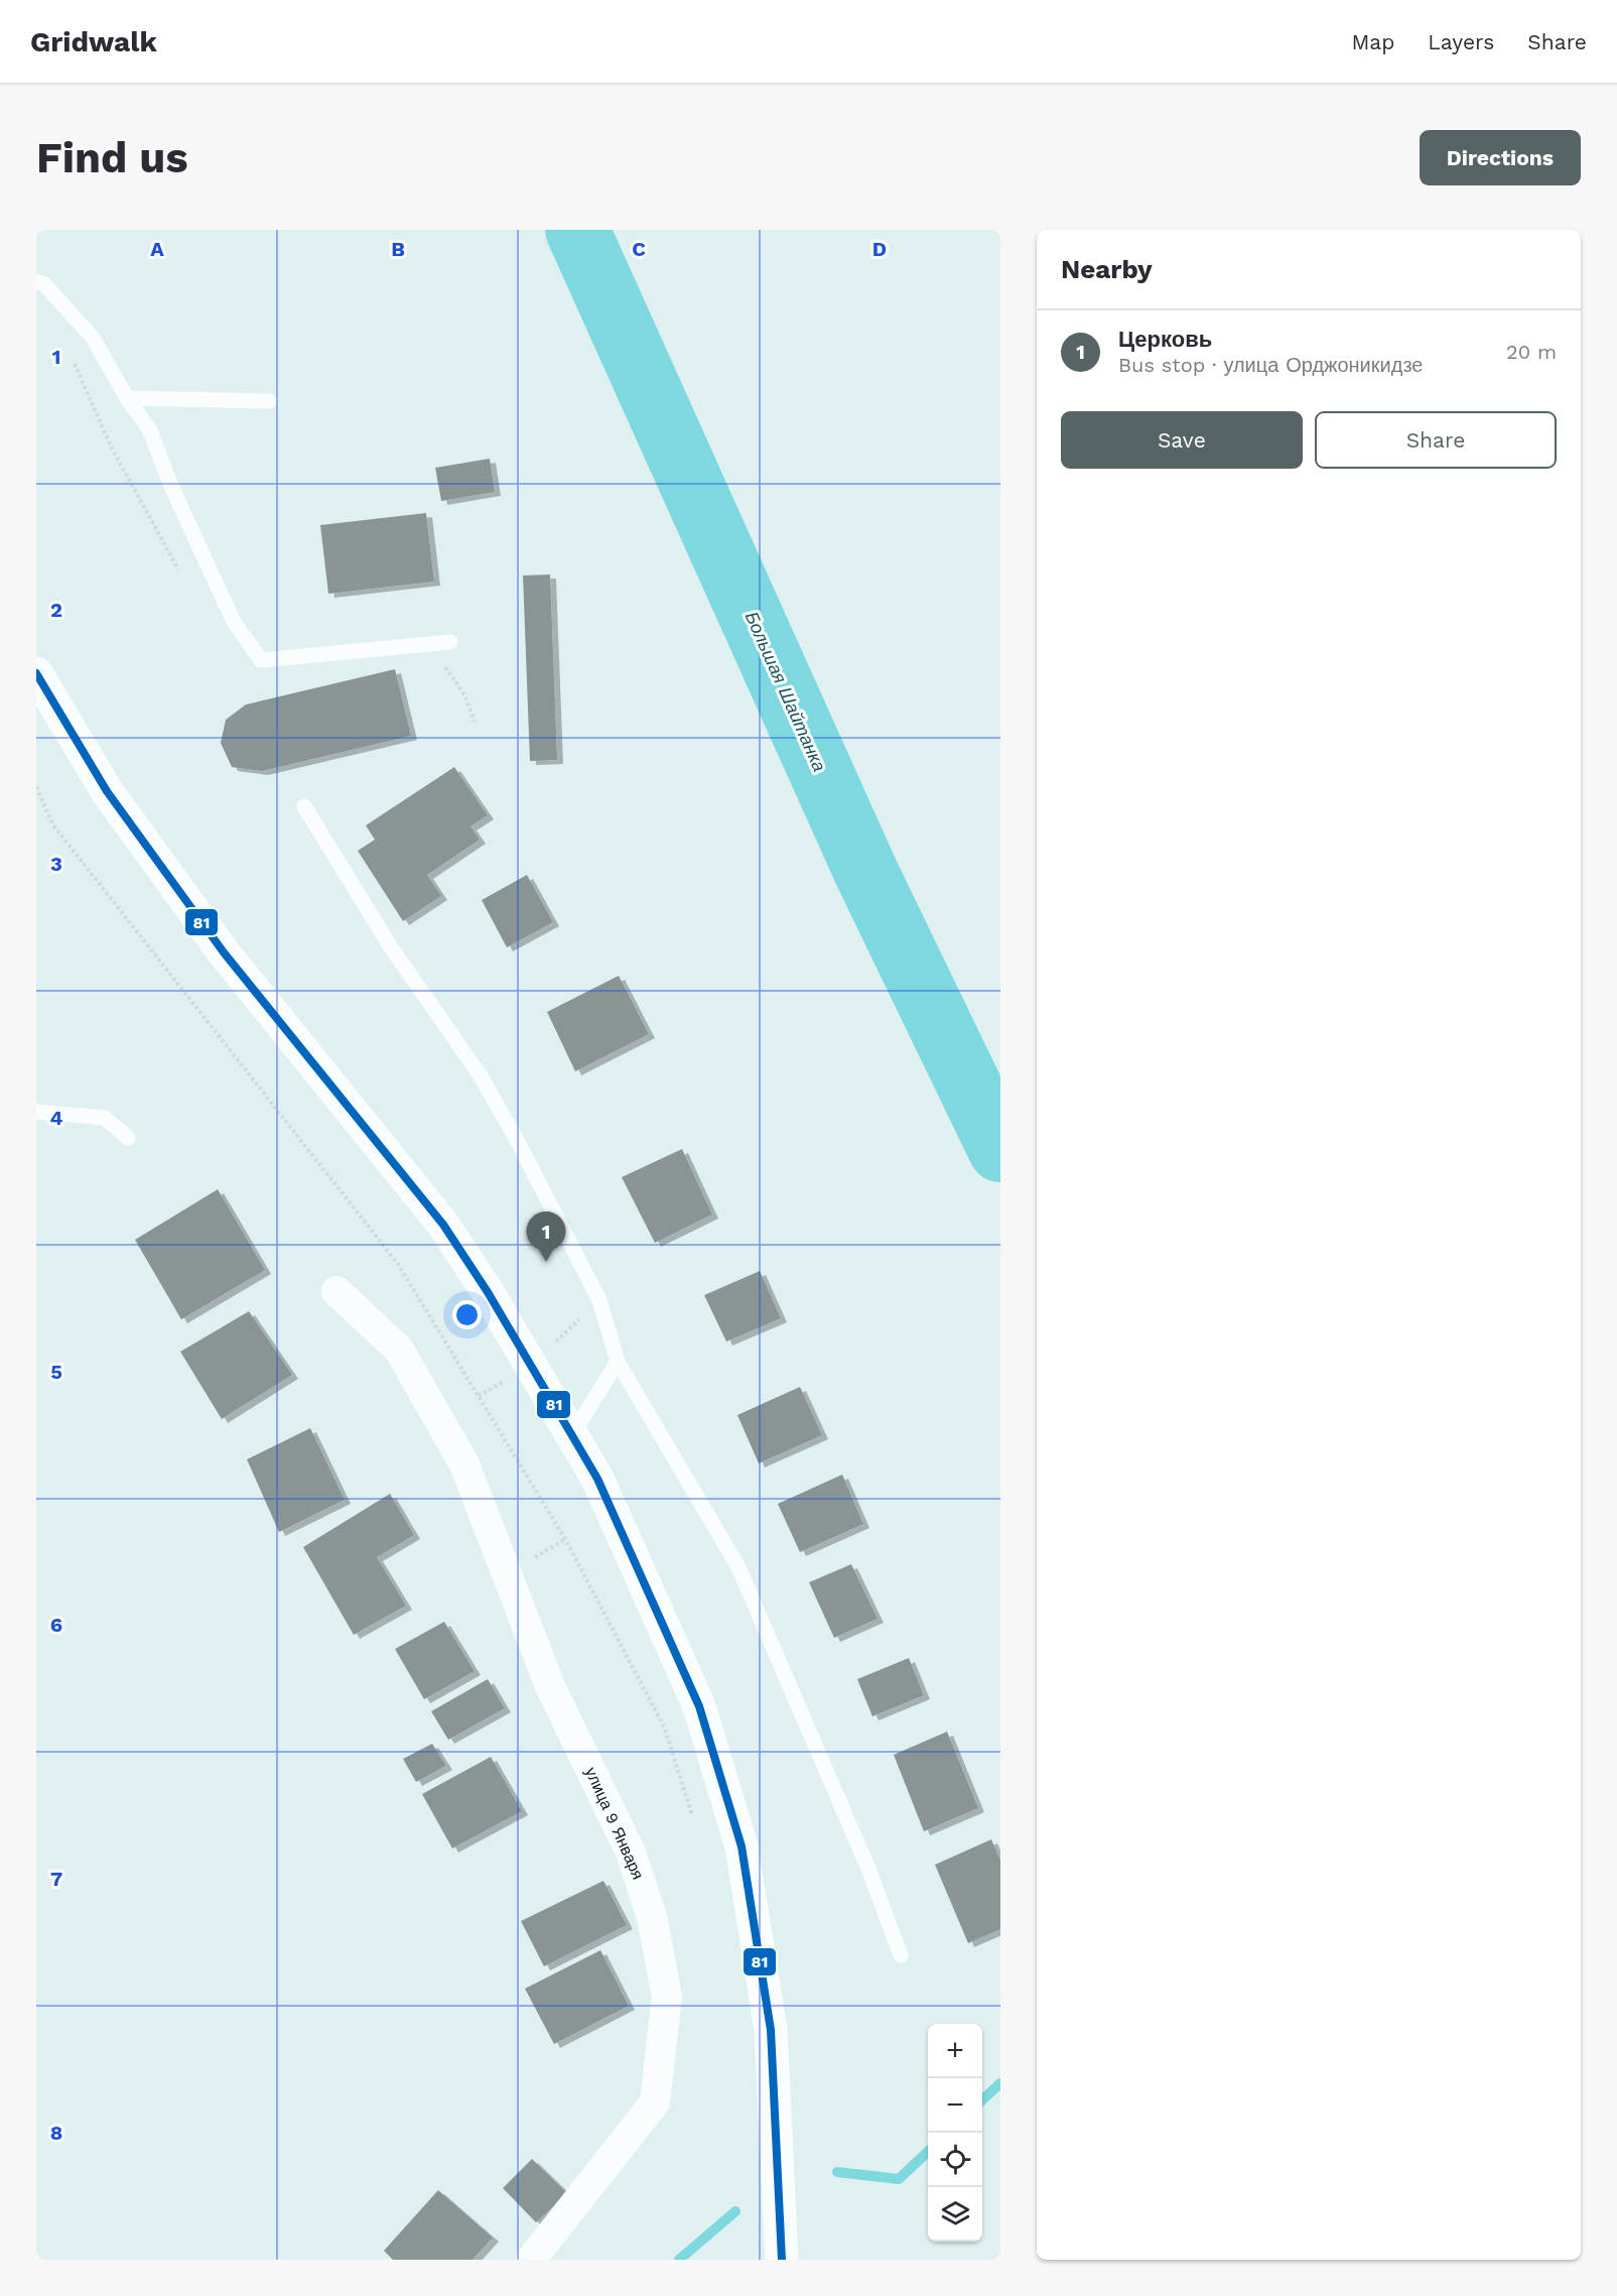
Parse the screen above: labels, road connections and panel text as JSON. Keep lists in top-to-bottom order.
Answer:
{
  "streets": {
    "street": ["улица 9 Января"]
  },
  "water": ["Большая Шайтанка"],
  "lines": ["transit line 81"],
  "page": {
    "header": "Gridwalk",
    "nav": ["Map", "Layers", "Share"],
    "buttons": [
      "Directions",
      ["Save", "Share"]
    ],
    "title": "Find us",
    "heading": "Nearby",
    "list": [
      {
        "mark": "1",
        "name": "Церковь",
        "note": "Bus stop · улица Орджоникидзе",
        "value": "20 m"
      }
    ],
    "pins": "1",
    "map_buttons": ["+", "−"]
  },
  "grid": {
    "columns": [
      "A",
      "B",
      "C",
      "D"
    ],
    "rows": [
      "1",
      "2",
      "3",
      "4",
      "5",
      "6",
      "7",
      "8"
    ]
  }
}
